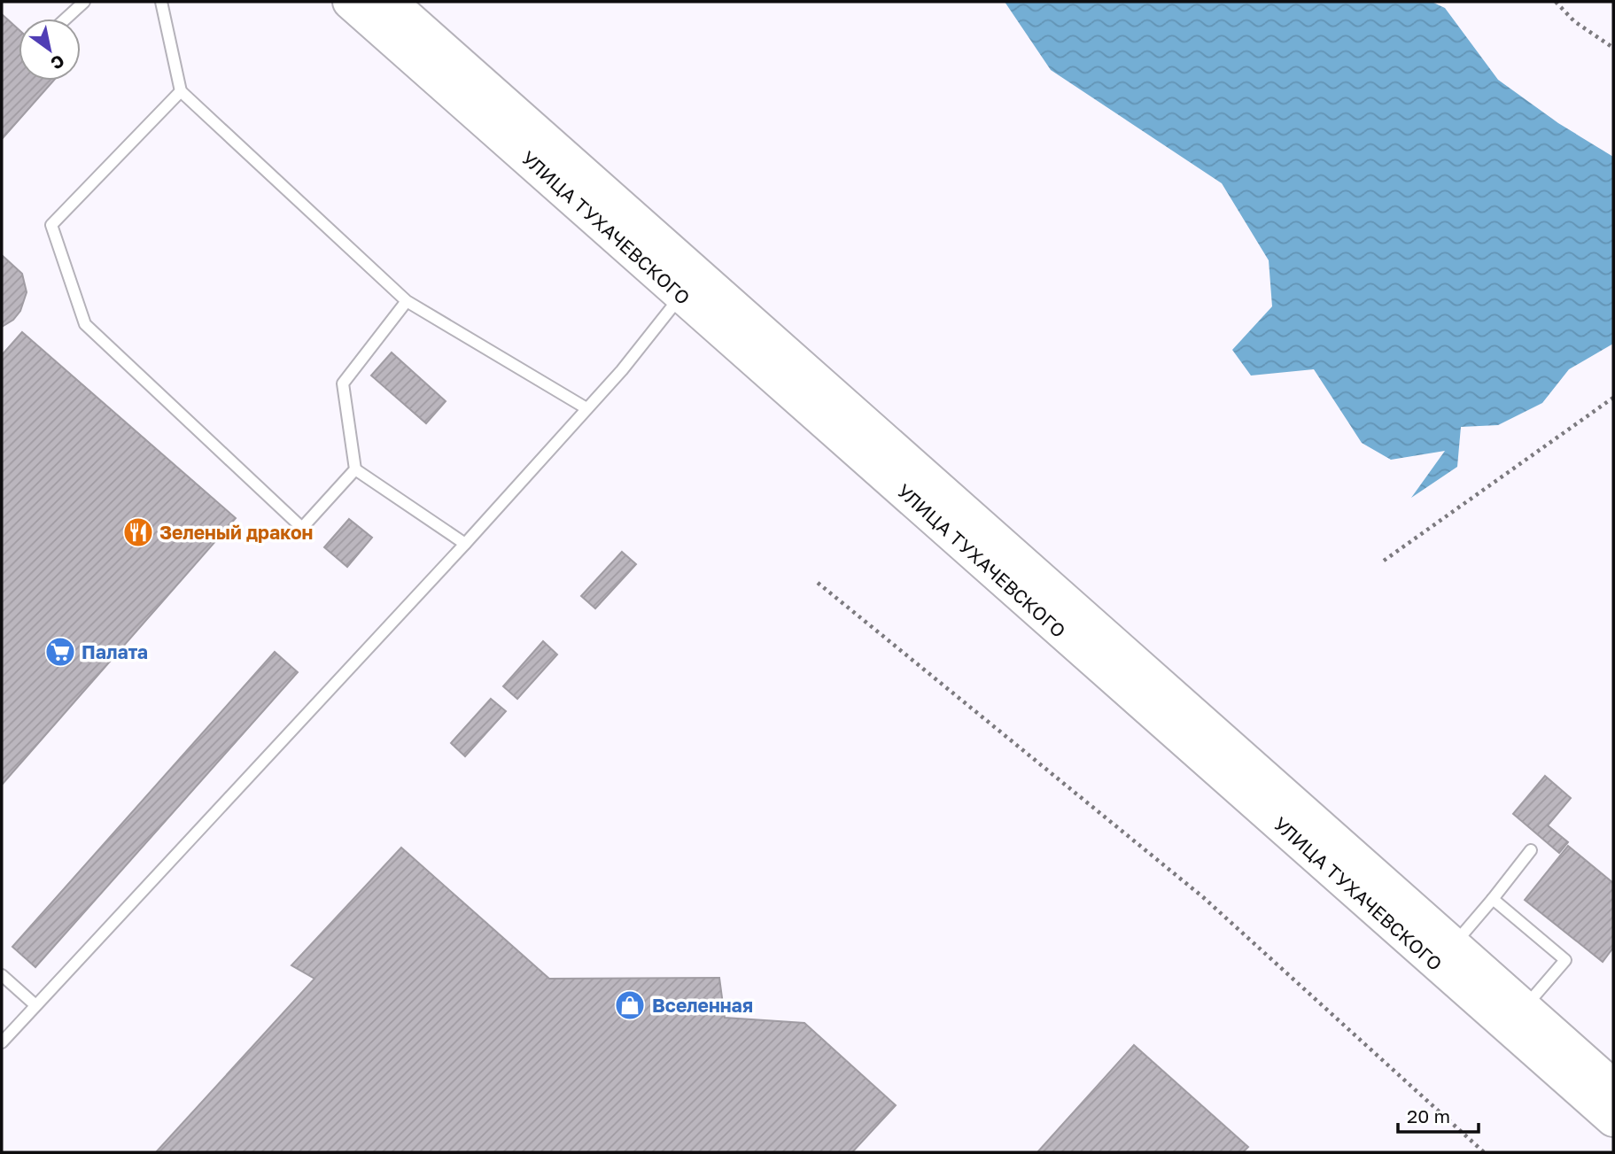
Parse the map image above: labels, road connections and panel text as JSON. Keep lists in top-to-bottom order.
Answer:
{
  "streets": {
    "main road": ["УЛИЦА ТУХАЧЕВСКОГО"]
  },
  "places": {
    "restaurant": ["Зеленый дракон"],
    "supermarket": ["Палата"],
    "shop": ["Вселенная"]
  },
  "scale_bar": "20 m",
  "north": "bottom right"
}
